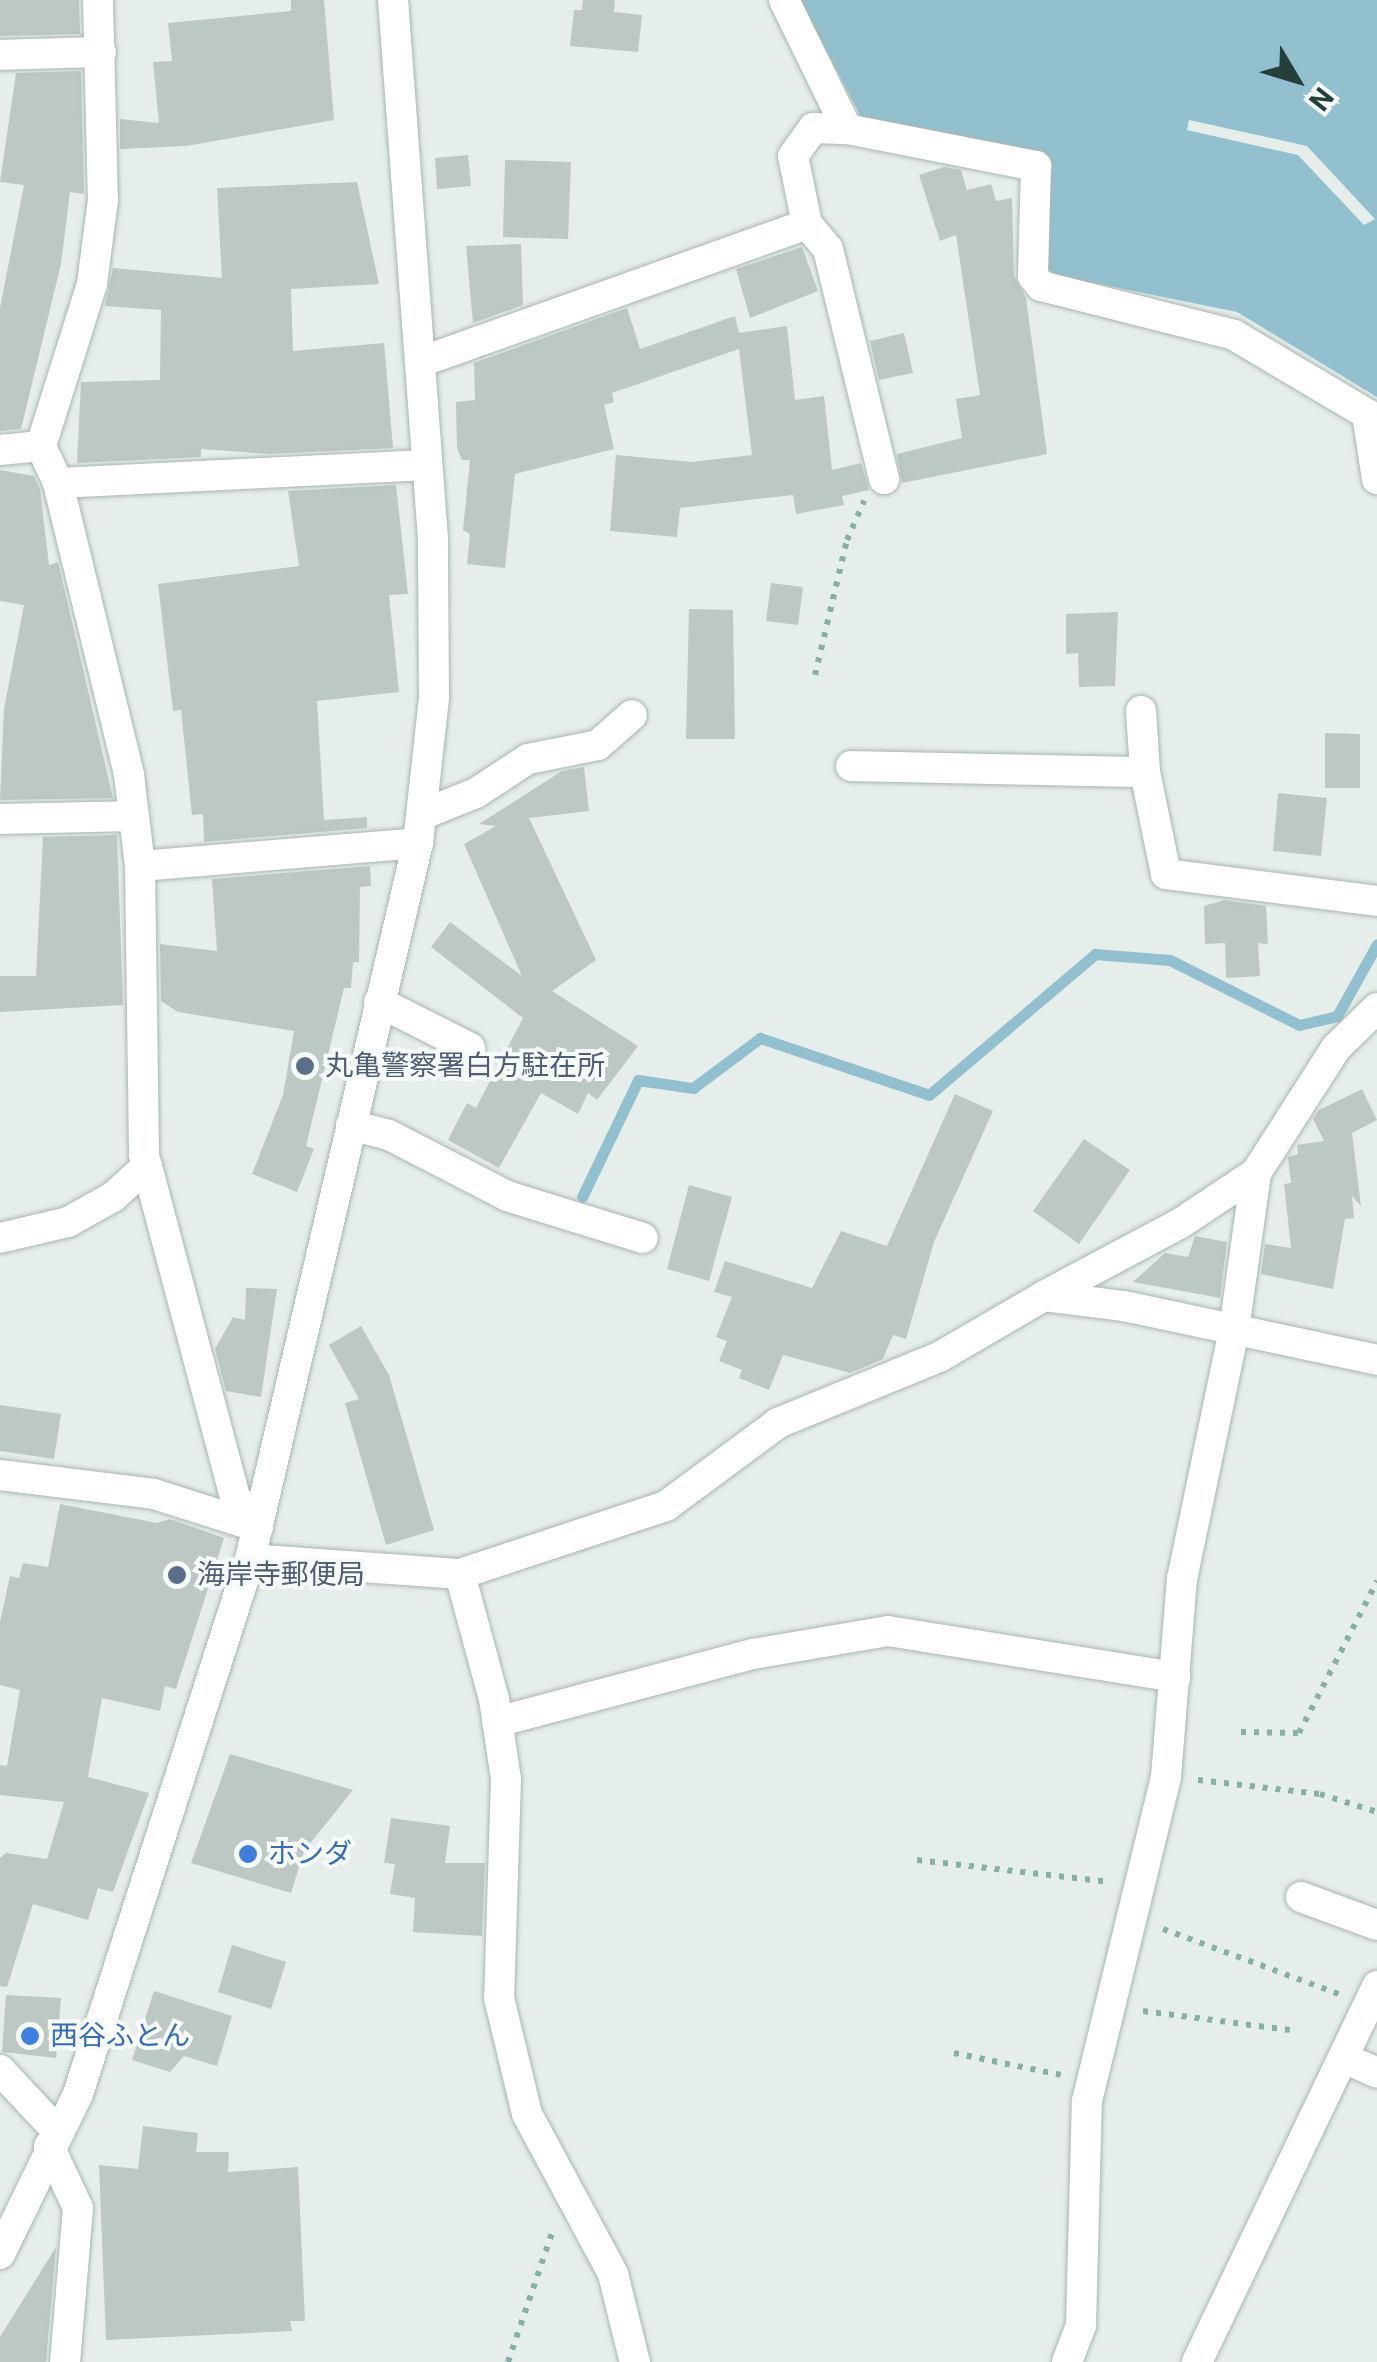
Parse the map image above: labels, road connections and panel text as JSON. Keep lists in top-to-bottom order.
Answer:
{
  "places": [
    "丸亀警察署白方駐在所",
    "海岸寺郵便局",
    "ホンダ",
    "西谷ふとん"
  ],
  "north": "bottom right"
}
